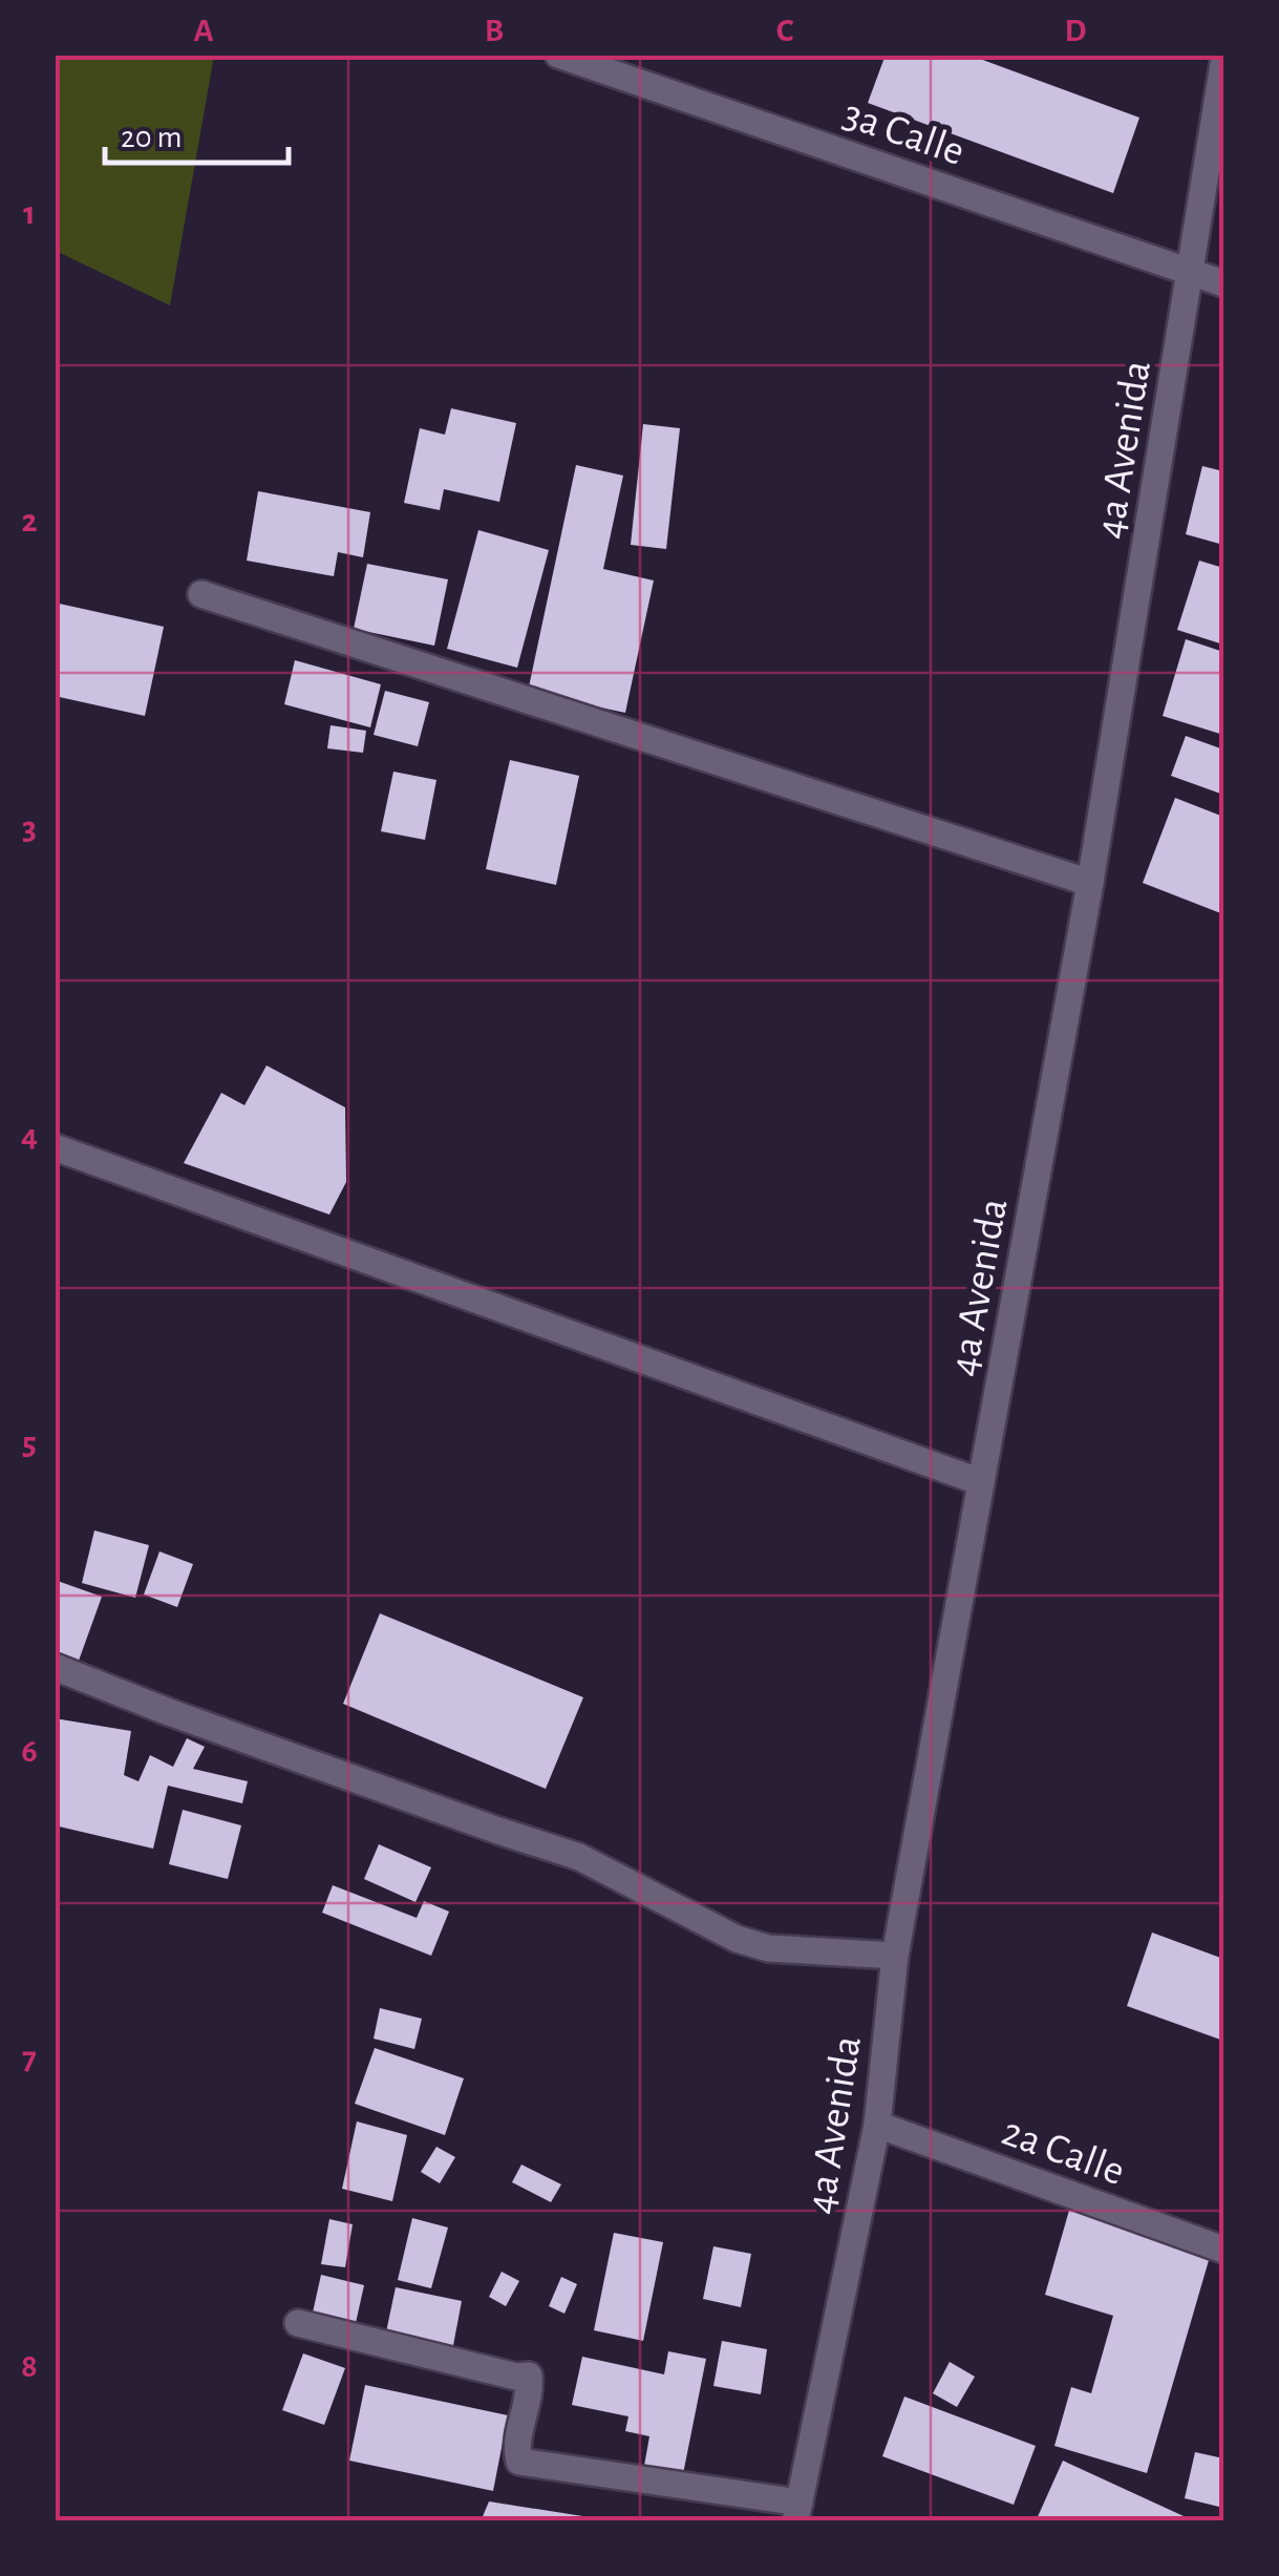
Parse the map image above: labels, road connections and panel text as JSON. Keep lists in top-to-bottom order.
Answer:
{
  "streets": {
    "street": ["3a Calle", "4a Avenida", "2a Calle"]
  },
  "crossings": [
    ["3a Calle", "4a Avenida"],
    ["4a Avenida", "2a Calle"]
  ],
  "scale_bar": "20 m",
  "grid": {
    "columns": [
      "A",
      "B",
      "C",
      "D"
    ],
    "rows": [
      "1",
      "2",
      "3",
      "4",
      "5",
      "6",
      "7",
      "8"
    ]
  }
}
